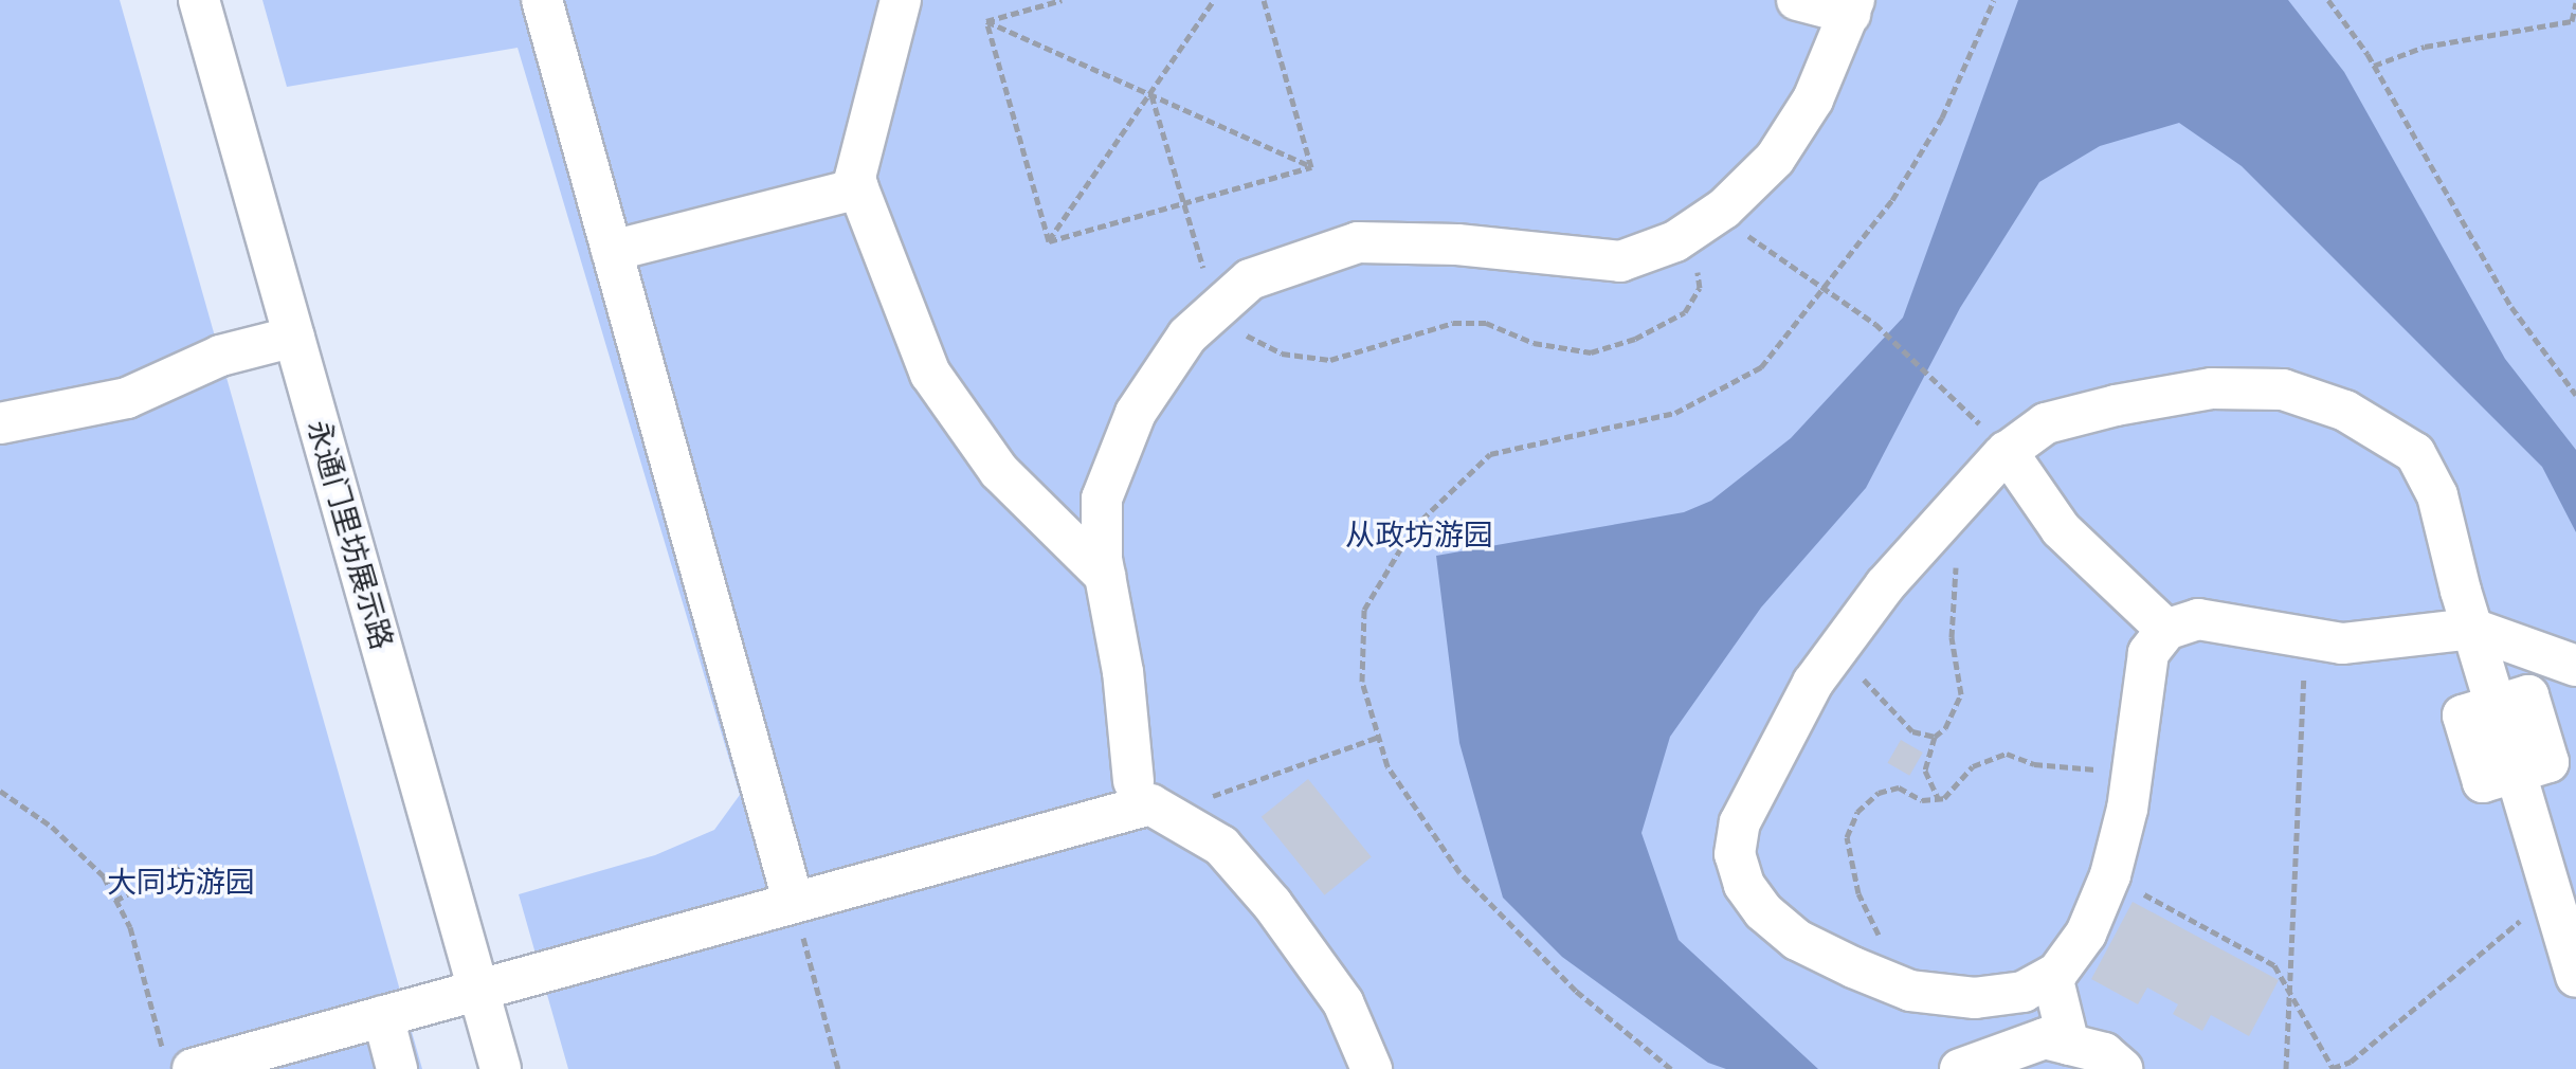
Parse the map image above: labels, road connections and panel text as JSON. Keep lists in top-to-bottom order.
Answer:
{
  "streets": {
    "street": ["永通门里坊展示路"]
  },
  "parks": ["从政坊游园", "大同坊游园"]
}
